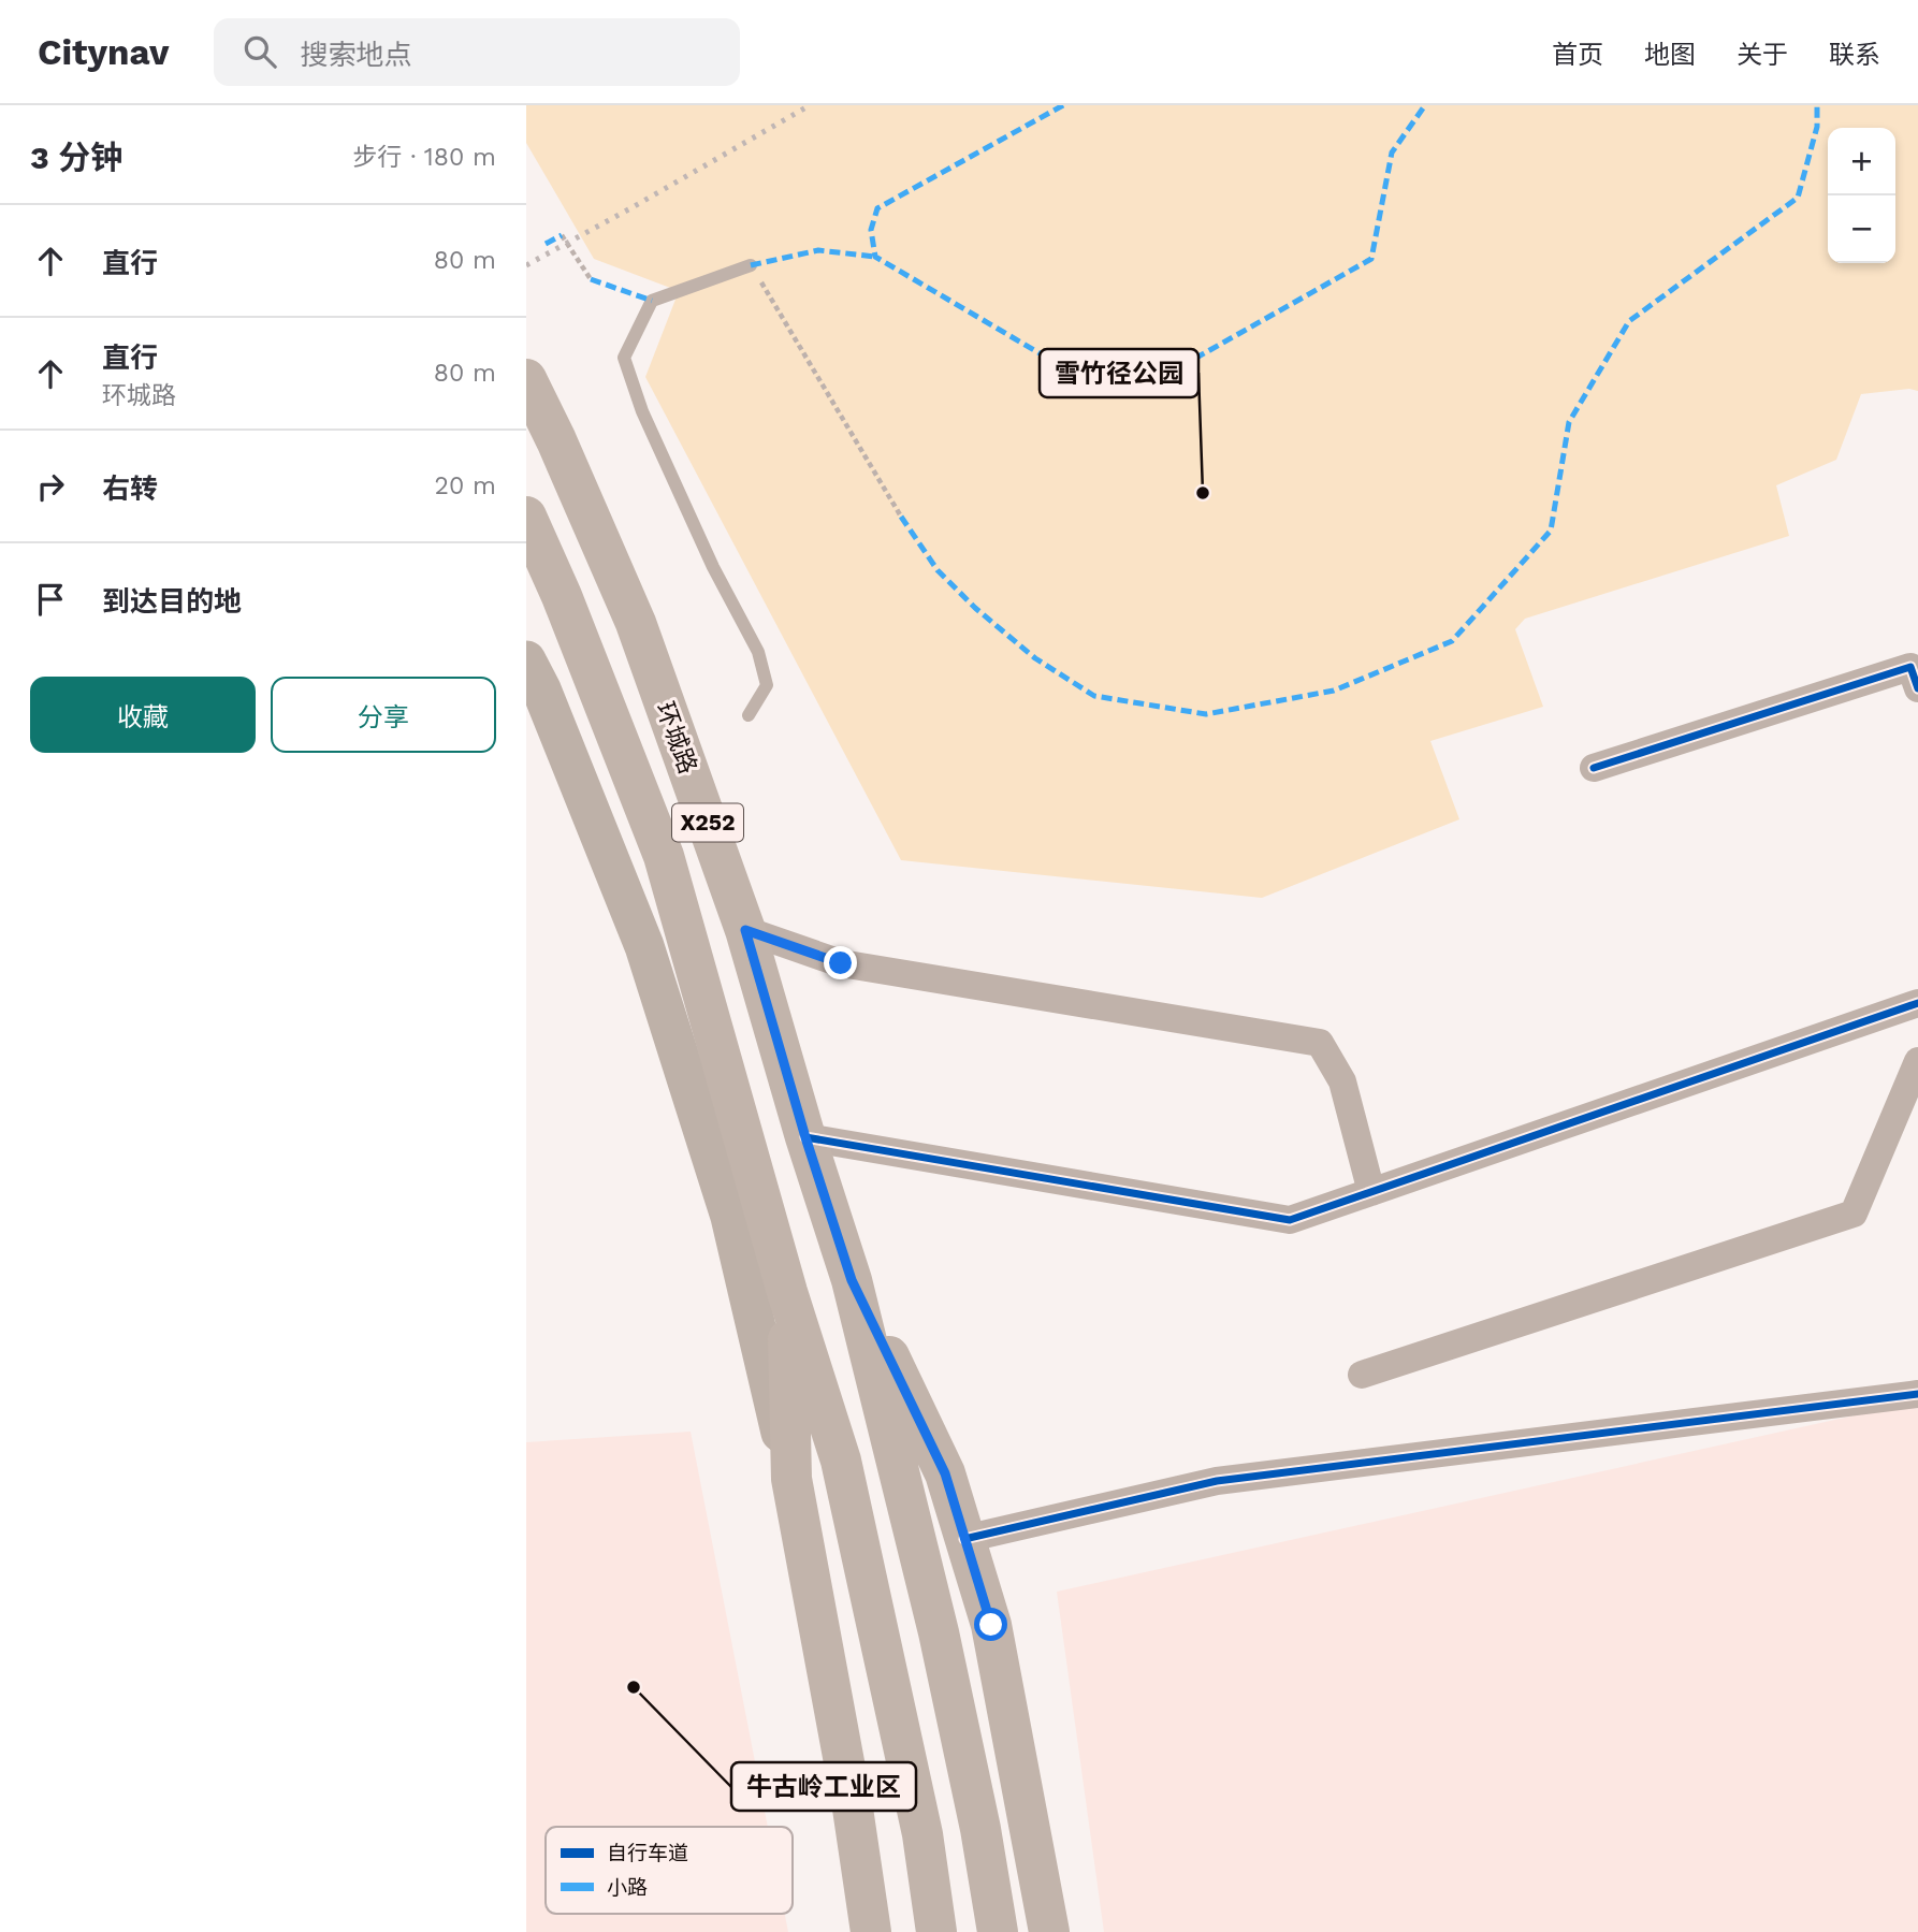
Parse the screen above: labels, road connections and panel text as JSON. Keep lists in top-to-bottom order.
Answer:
{
  "streets": {
    "main road": ["环城路", "X252"]
  },
  "crossings": [
    ["环城路", "X252"]
  ],
  "places": ["雪竹径公园", "牛古岭工业区"],
  "legend": ["自行车道", "小路"],
  "page": {
    "header": "Citynav",
    "search": "搜索地点",
    "nav": [
      "首页",
      "地图",
      "关于",
      "联系"
    ],
    "heading": ["3 分钟", "步行 · 180 m"],
    "map_buttons": ["+", "−"],
    "list": [
      ["直行", "80 m"],
      ["直行", "环城路", "80 m"],
      ["右转", "20 m"],
      "到达目的地"
    ],
    "buttons": ["收藏", "分享"]
  }
}
